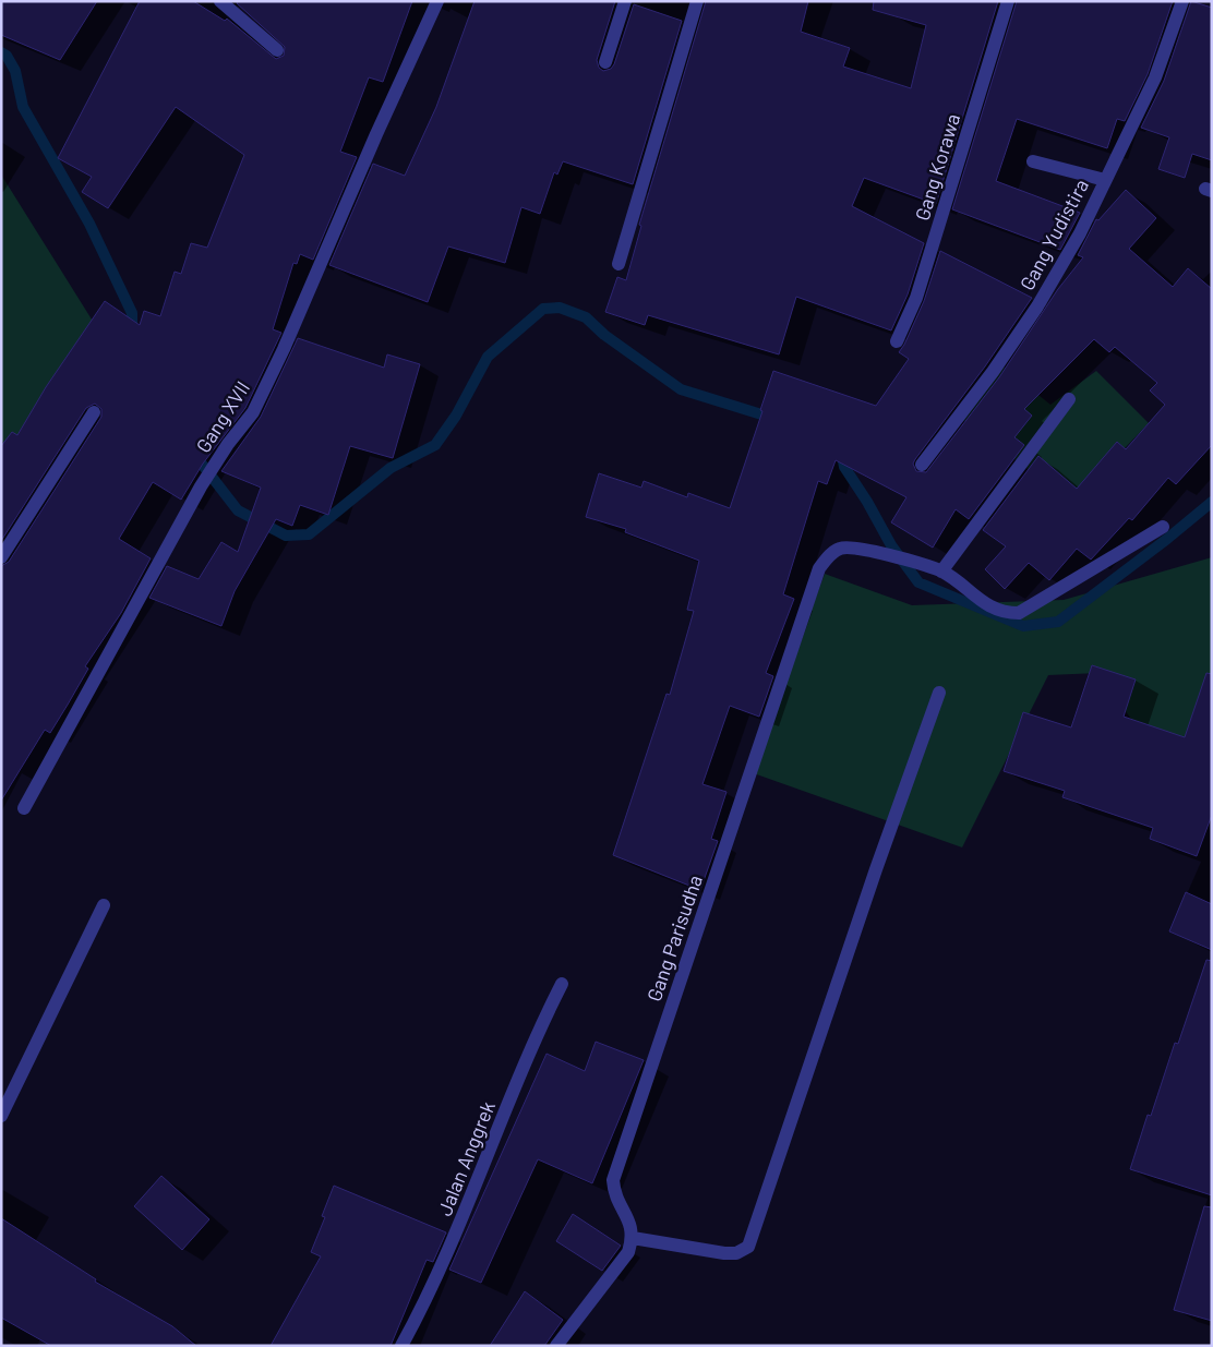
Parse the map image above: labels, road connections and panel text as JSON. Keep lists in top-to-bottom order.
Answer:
{
  "streets": {
    "street": [
      "Gang Korawa",
      "Gang Yudistira",
      "Gang XVII",
      "Gang Parisudha",
      "Jalan Anggrek"
    ]
  }
}
